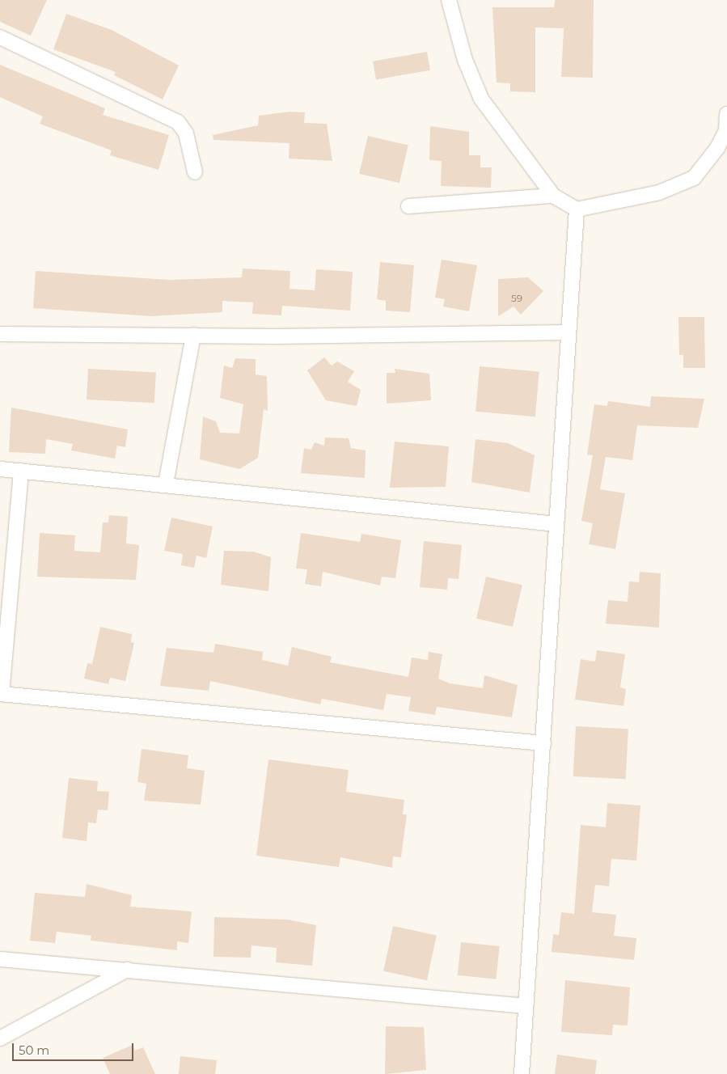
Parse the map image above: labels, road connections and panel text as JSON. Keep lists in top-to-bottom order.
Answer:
{
  "house_numbers": ["59"],
  "scale_bar": "50 m"
}
